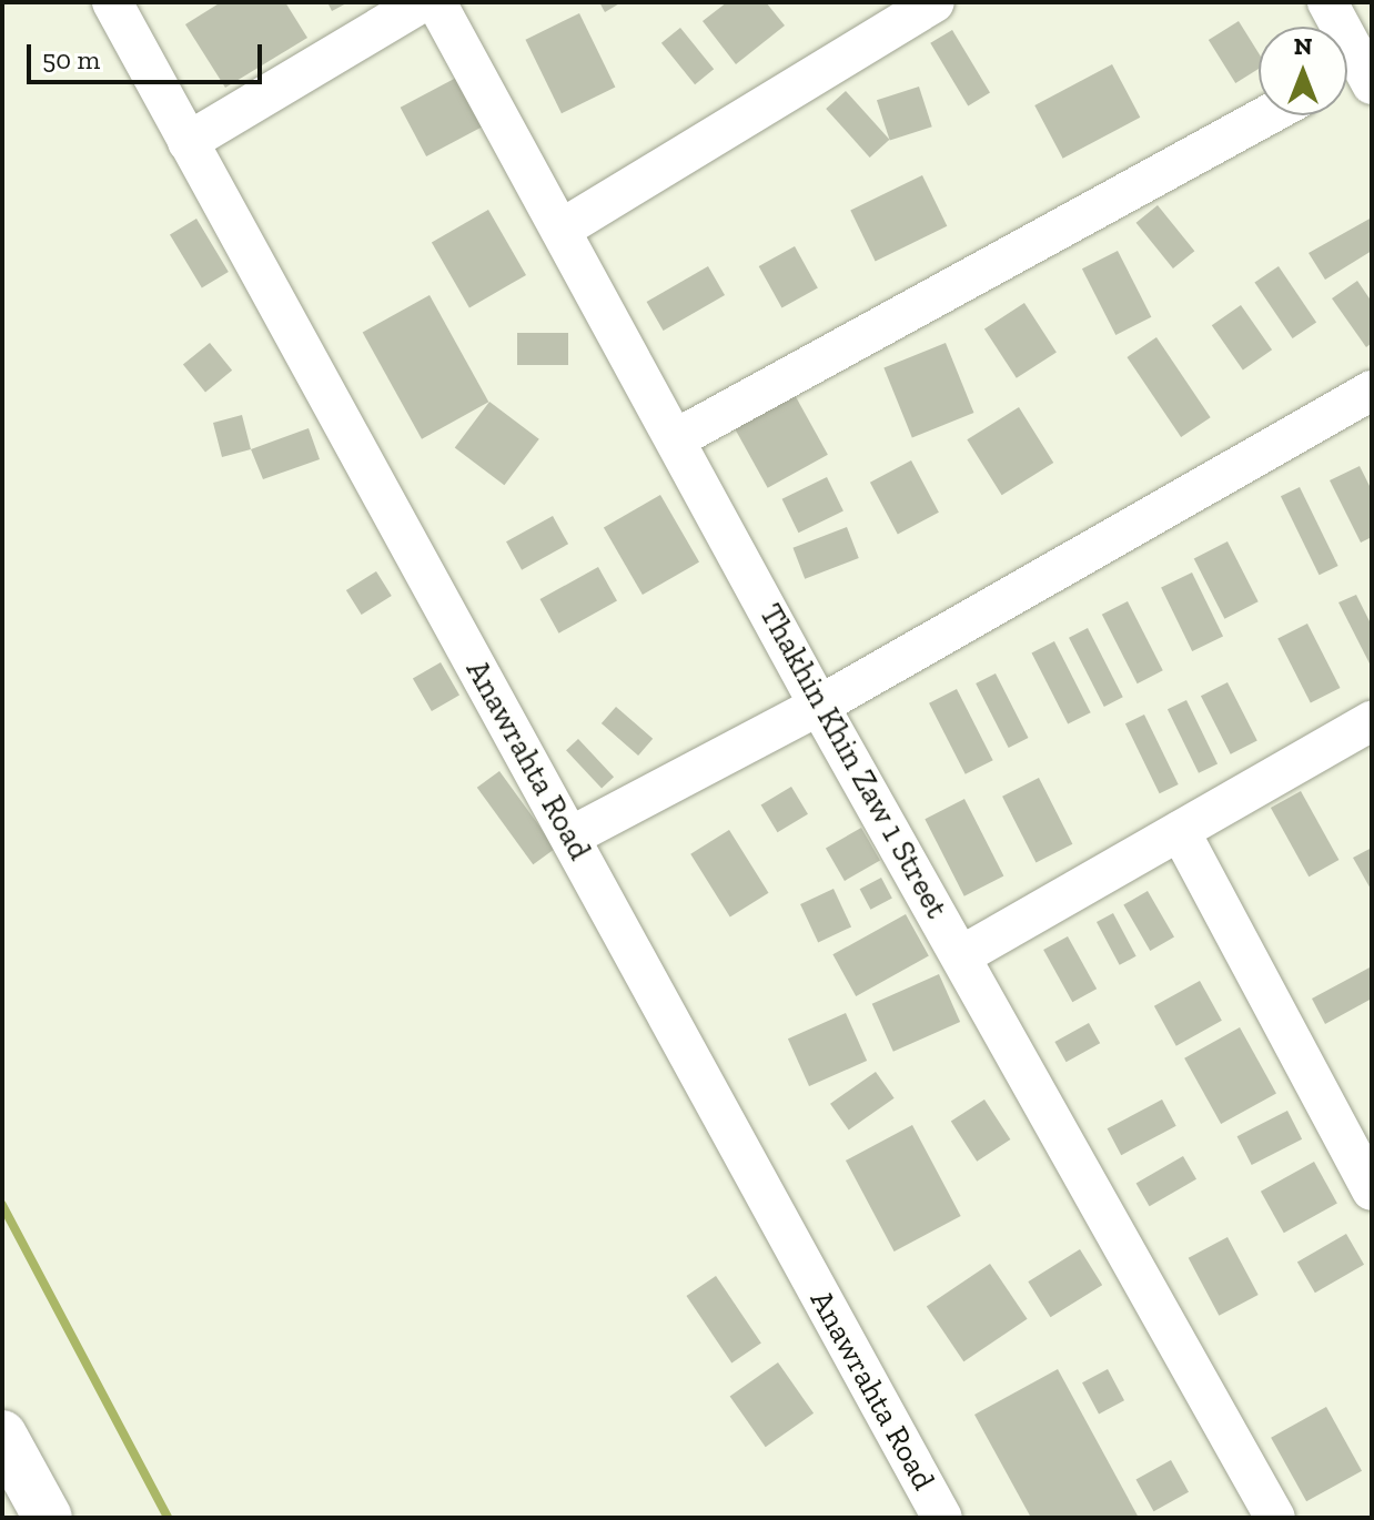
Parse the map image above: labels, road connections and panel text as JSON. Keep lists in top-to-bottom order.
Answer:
{
  "streets": {
    "street": ["Anawrahta Road", "Thakhin Khin Zaw 1 Street"]
  },
  "scale_bar": "50 m",
  "north": "top"
}
